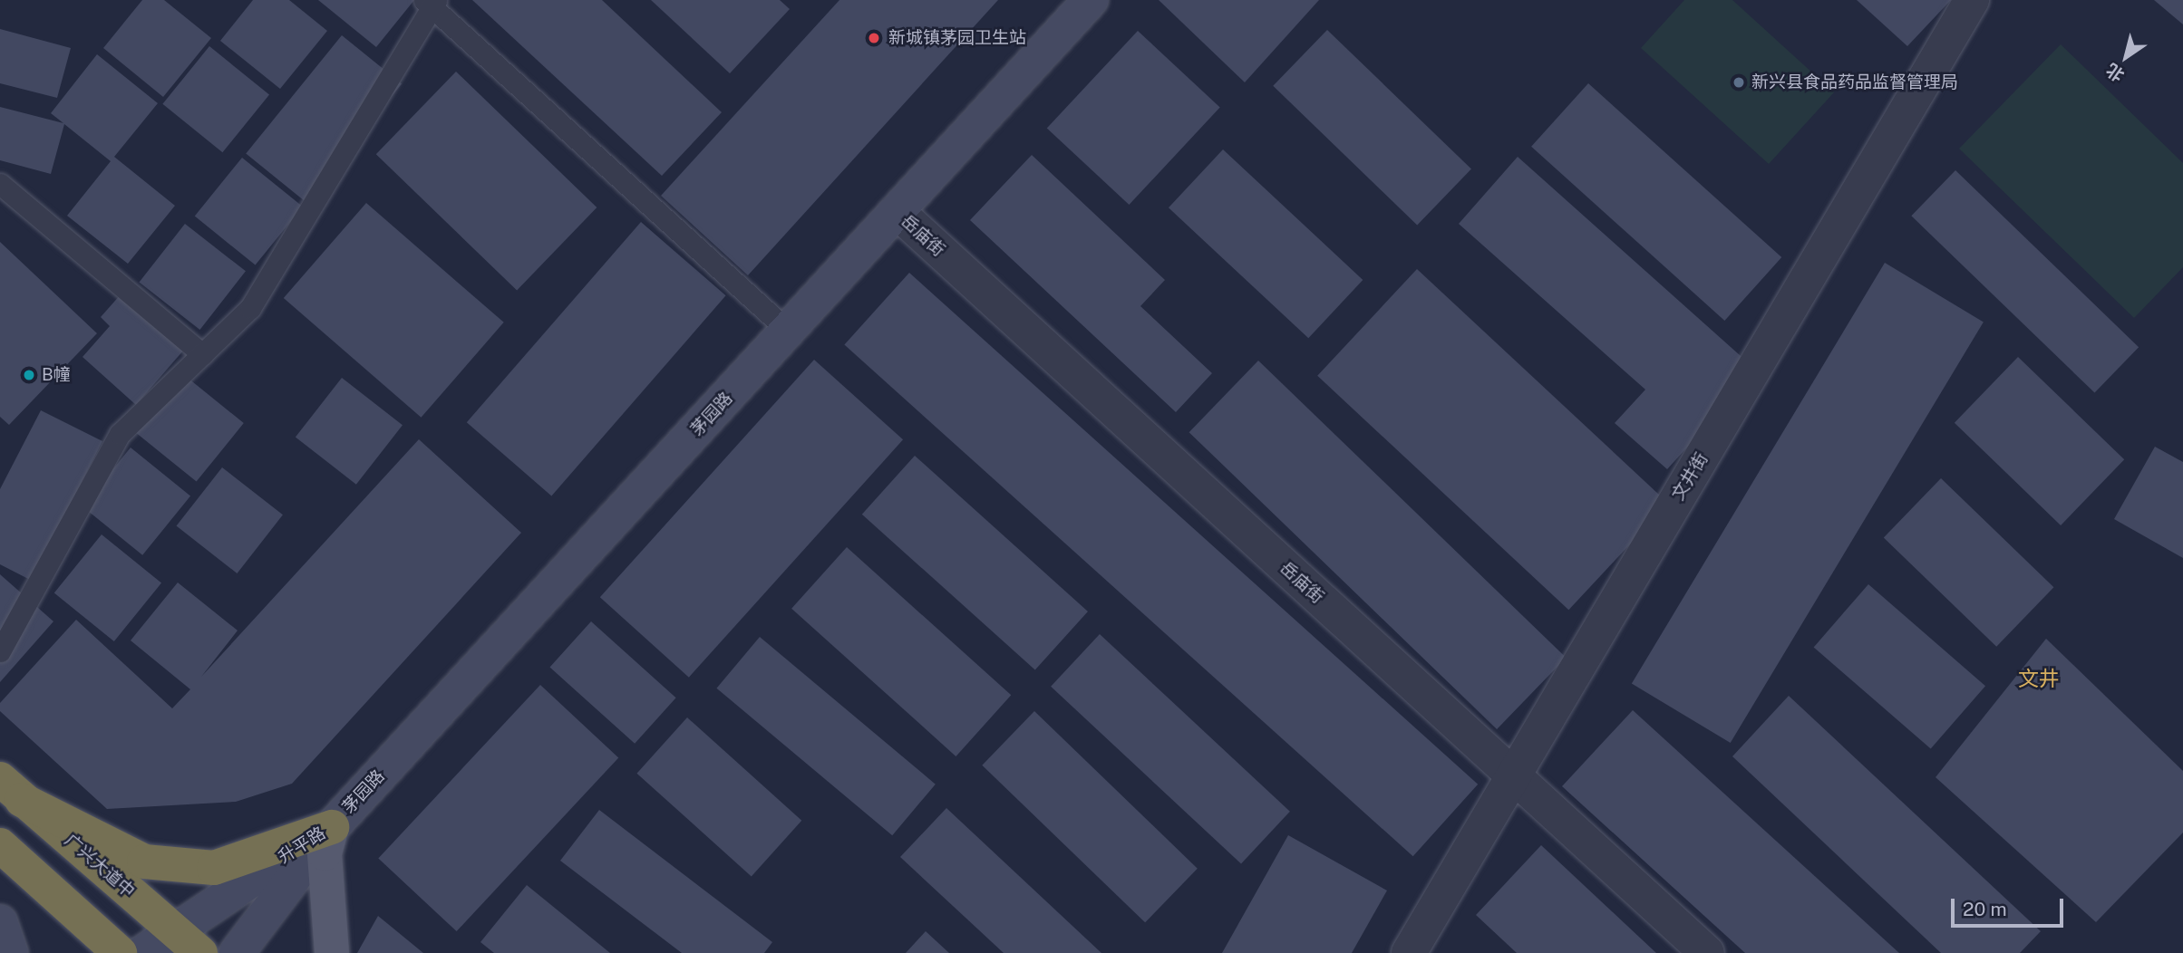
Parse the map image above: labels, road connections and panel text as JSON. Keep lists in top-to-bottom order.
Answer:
{
  "streets": {
    "highway": ["广兴大道中"],
    "street": [
      "岳庙街",
      "茅园路",
      "文井街",
      "升平路"
    ]
  },
  "crossings": [
    ["岳庙街", "茅园路"],
    ["岳庙街", "文井街"],
    ["茅园路", "升平路"],
    ["升平路", "广兴大道中"]
  ],
  "districts": ["文井"],
  "places": ["新城镇茅园卫生站", "新兴县食品药品监督管理局", "B幢"],
  "scale_bar": "20 m",
  "north": "bottom left"
}
